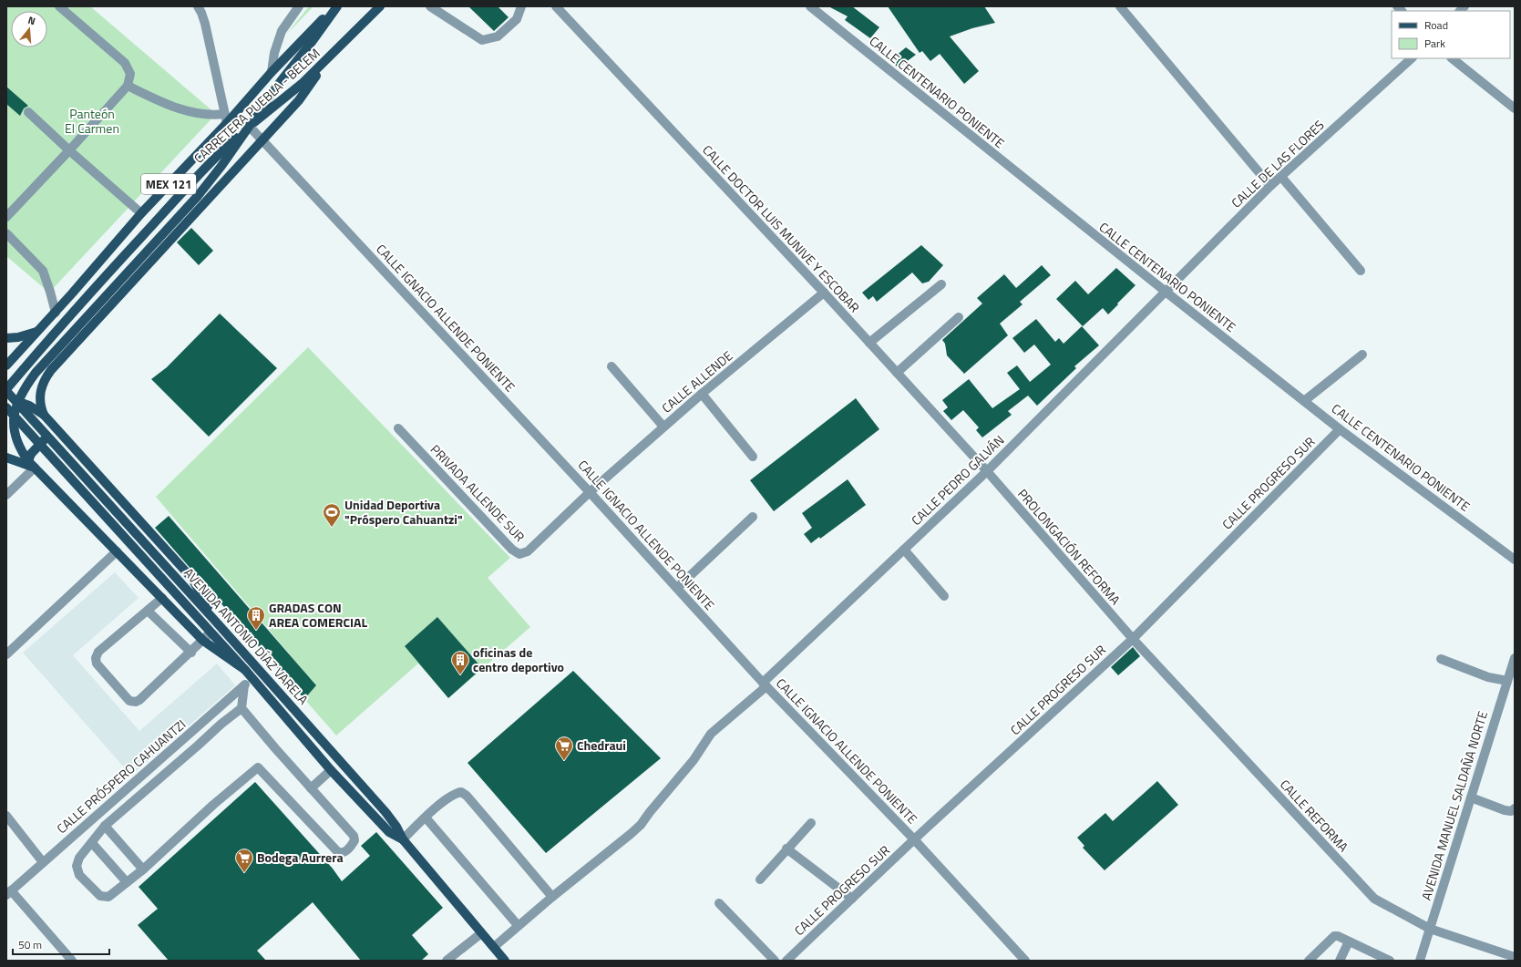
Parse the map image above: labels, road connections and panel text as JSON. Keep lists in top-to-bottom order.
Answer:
{
  "streets": {
    "main road": ["CARRETERA PUEBLA - BELEM", "MEX 121", "AVENIDA ANTONIO DÍAZ VARELA"],
    "street": [
      "CALLE CENTENARIO PONIENTE",
      "CALLE DE LAS FLORES",
      "CALLE DOCTOR LUIS MUNIVE Y ESCOBAR",
      "CALLE IGNACIO ALLENDE PONIENTE",
      "CALLE ALLENDE",
      "CALLE PEDRO GALVÁN",
      "CALLE PROGRESO SUR",
      "PRIVADA ALLENDE SUR",
      "PROLONGACIÓN REFORMA",
      "CALLE PRÓSPERO CAHUANTZI",
      "AVENIDA MANUEL SALDAÑA NORTE",
      "CALLE REFORMA"
    ]
  },
  "crossings": [
    ["CALLE CENTENARIO PONIENTE", "CALLE DE LAS FLORES"],
    ["CALLE CENTENARIO PONIENTE", "CALLE PEDRO GALVÁN"],
    ["CALLE CENTENARIO PONIENTE", "CALLE PROGRESO SUR"],
    ["CARRETERA PUEBLA - BELEM", "CALLE IGNACIO ALLENDE PONIENTE"],
    ["CARRETERA PUEBLA - BELEM", "AVENIDA ANTONIO DÍAZ VARELA"],
    ["CALLE DE LAS FLORES", "CALLE PEDRO GALVÁN"],
    ["CALLE DOCTOR LUIS MUNIVE Y ESCOBAR", "CALLE ALLENDE"],
    ["CALLE DOCTOR LUIS MUNIVE Y ESCOBAR", "CALLE PEDRO GALVÁN"],
    ["CALLE DOCTOR LUIS MUNIVE Y ESCOBAR", "PROLONGACIÓN REFORMA"],
    ["CALLE IGNACIO ALLENDE PONIENTE", "CALLE ALLENDE"],
    ["CALLE IGNACIO ALLENDE PONIENTE", "CALLE PEDRO GALVÁN"],
    ["CALLE IGNACIO ALLENDE PONIENTE", "CALLE PROGRESO SUR"],
    ["CALLE IGNACIO ALLENDE PONIENTE", "PRIVADA ALLENDE SUR"],
    ["CALLE ALLENDE", "PRIVADA ALLENDE SUR"],
    ["CALLE PEDRO GALVÁN", "PROLONGACIÓN REFORMA"],
    ["CALLE PEDRO GALVÁN", "AVENIDA ANTONIO DÍAZ VARELA"],
    ["CALLE PROGRESO SUR", "PROLONGACIÓN REFORMA"],
    ["CALLE PROGRESO SUR", "CALLE REFORMA"],
    ["PROLONGACIÓN REFORMA", "CALLE REFORMA"],
    ["AVENIDA ANTONIO DÍAZ VARELA", "CALLE PRÓSPERO CAHUANTZI"],
    ["AVENIDA MANUEL SALDAÑA NORTE", "CALLE REFORMA"]
  ],
  "parks": ["Panteón El Carmen"],
  "places": {
    "sports": ["Unidad Deportiva \"Próspero Cahuantzi\""],
    "building": ["GRADAS CON AREA COMERCIAL", "oficinas de centro deportivo"],
    "supermarket": ["Chedraui", "Bodega Aurrera"]
  },
  "legend": ["Road", "Park"],
  "scale_bar": "50 m",
  "north": "top"
}
